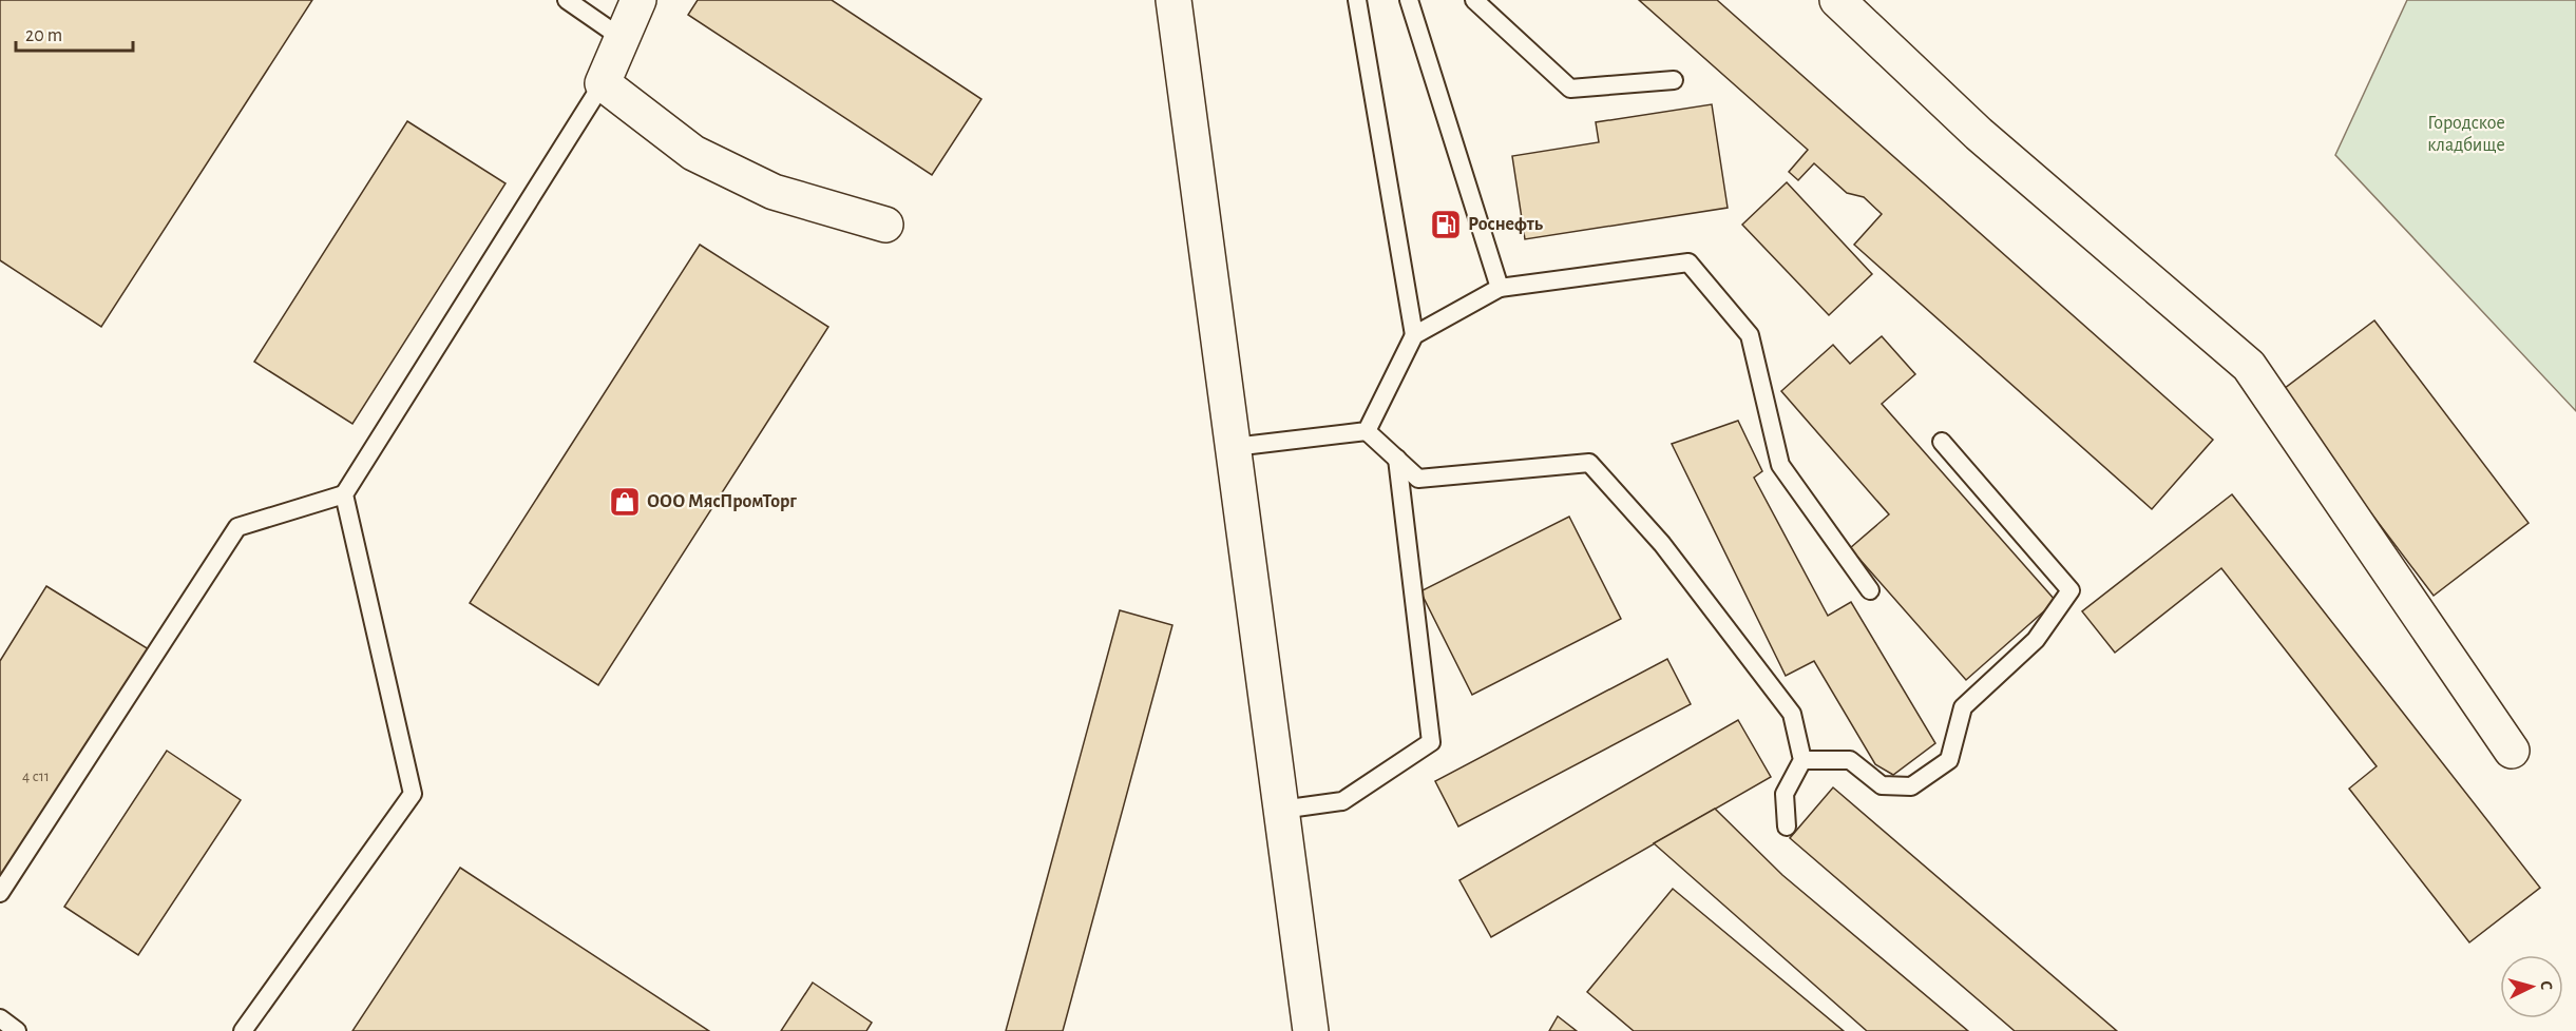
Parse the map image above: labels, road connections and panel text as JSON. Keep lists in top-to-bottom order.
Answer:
{
  "parks": ["Городское кладбище"],
  "places": {
    "fuel station": ["Роснефть"],
    "shop": ["ООО МясПромТорг"]
  },
  "house_numbers": ["4 с11"],
  "scale_bar": "20 m",
  "north": "right"
}
